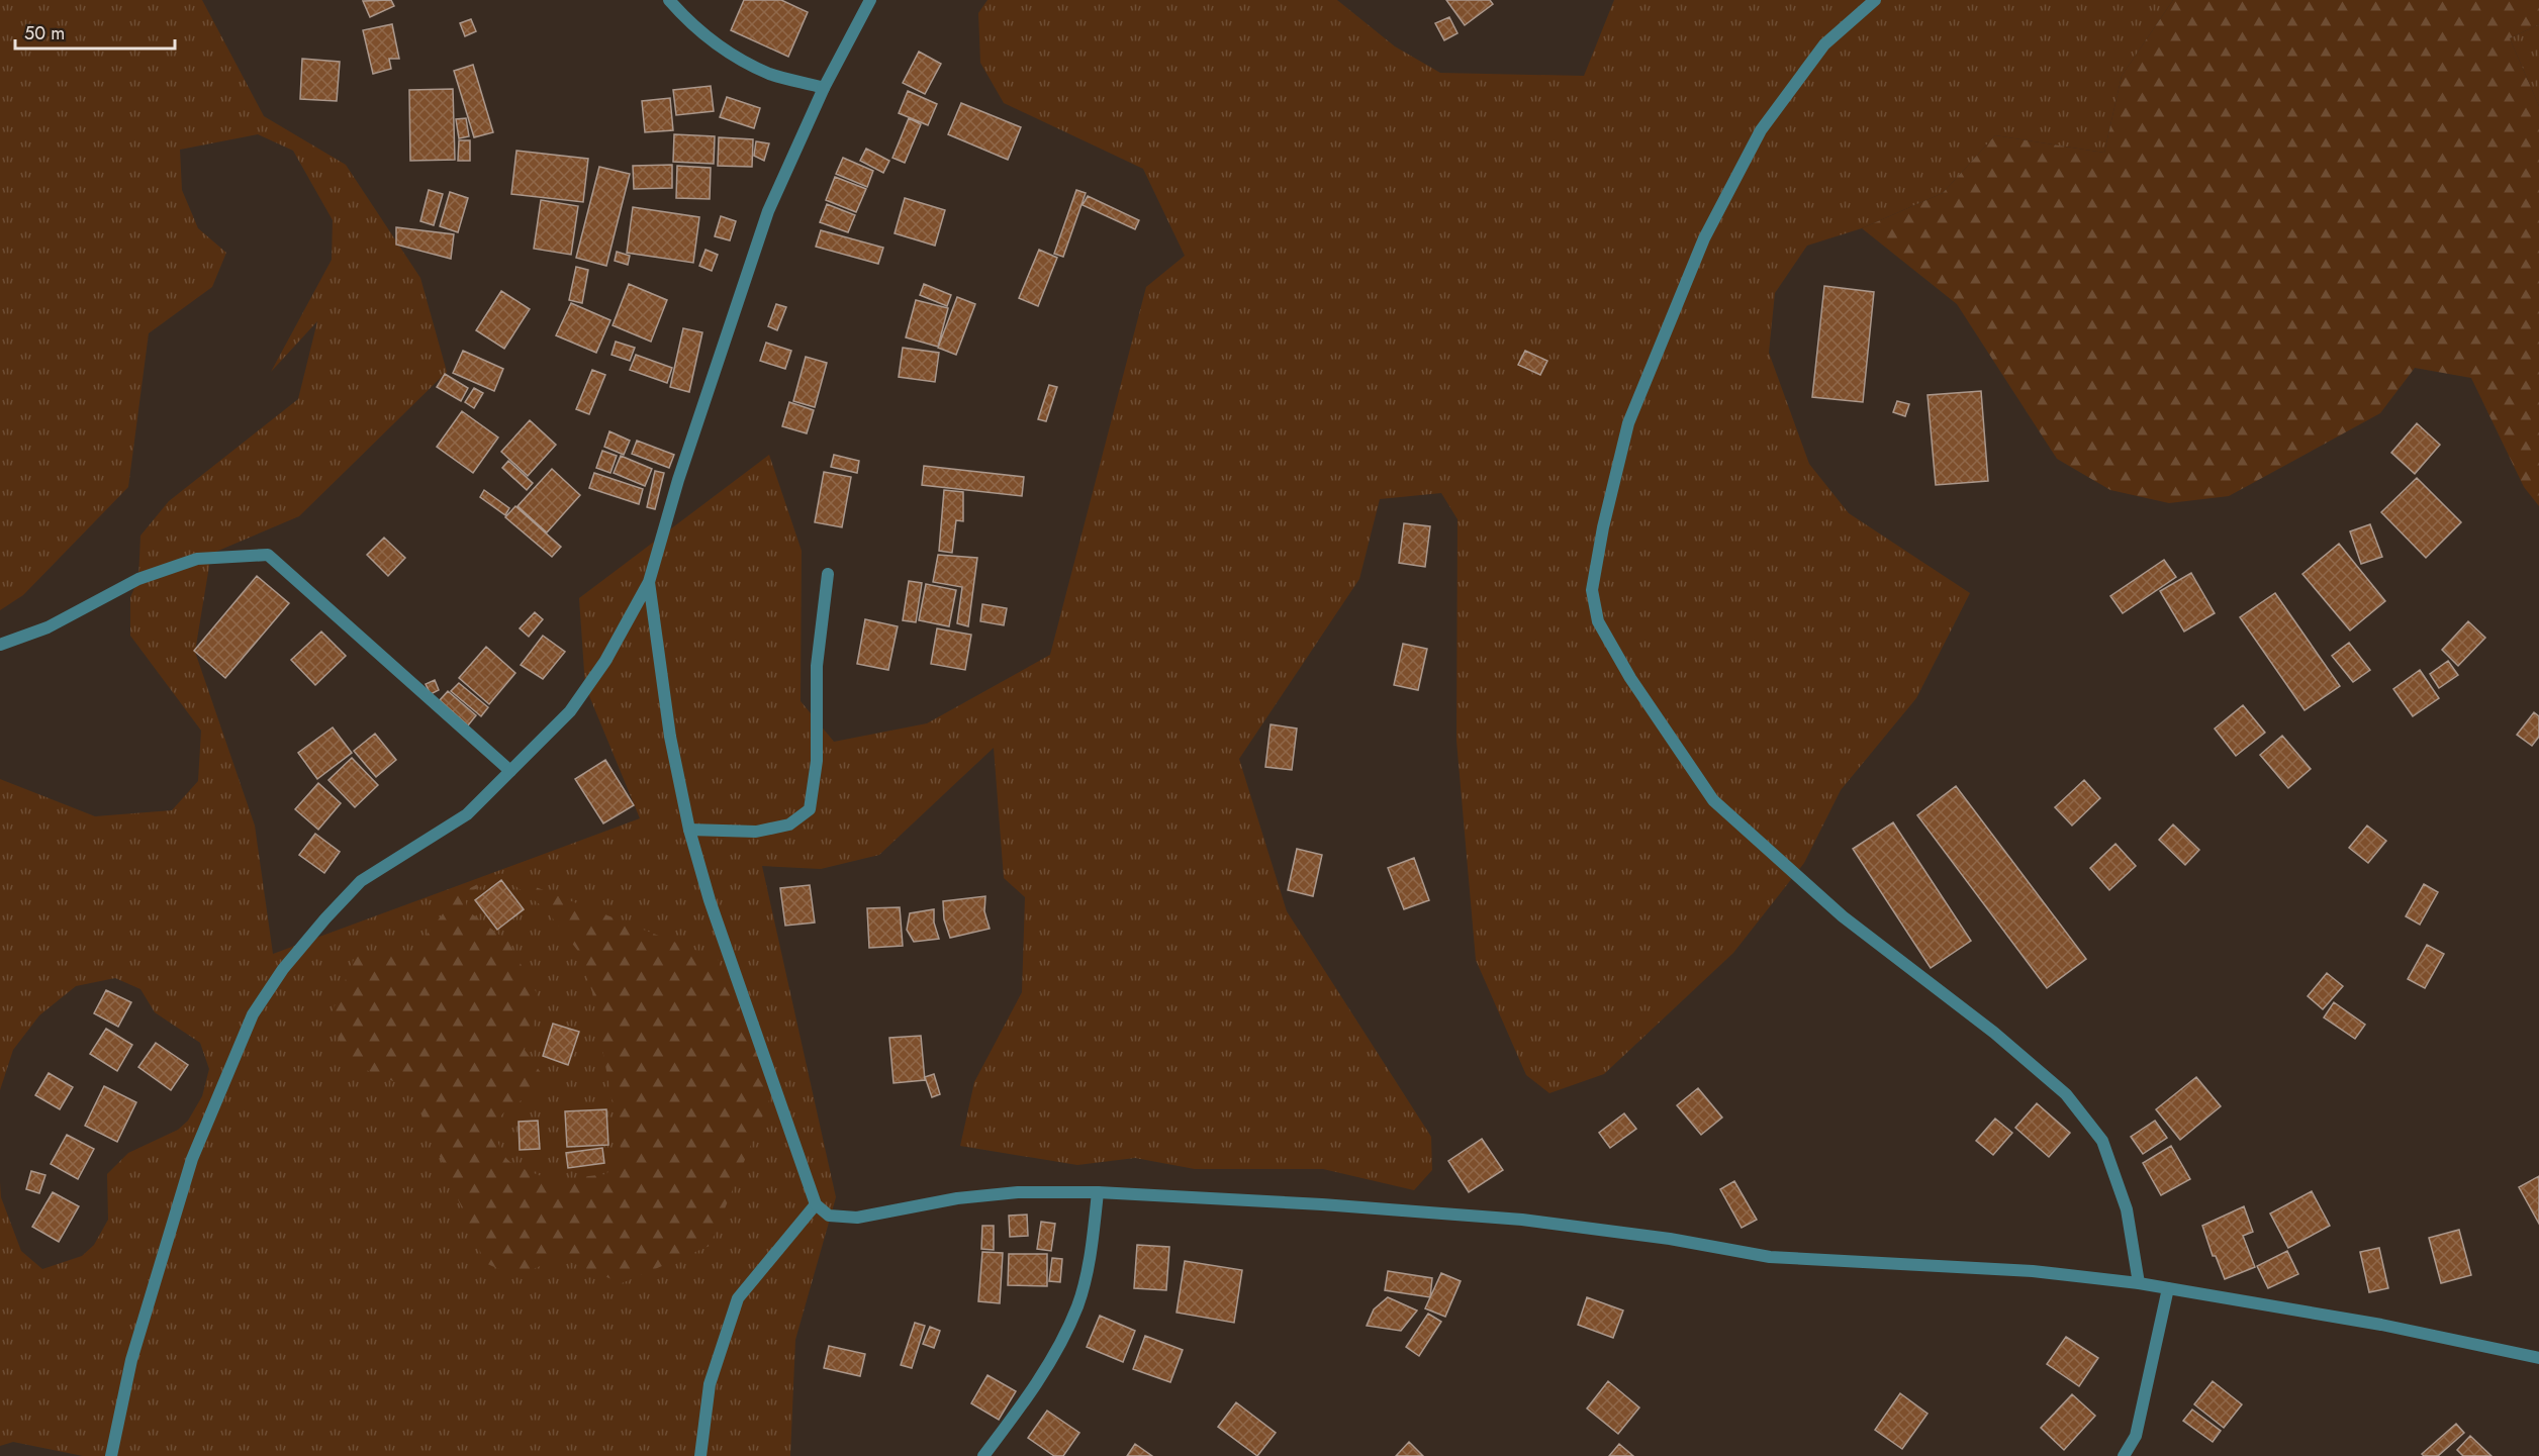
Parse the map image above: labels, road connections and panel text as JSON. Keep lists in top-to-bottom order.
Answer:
{
  "scale_bar": "50 m"
}
